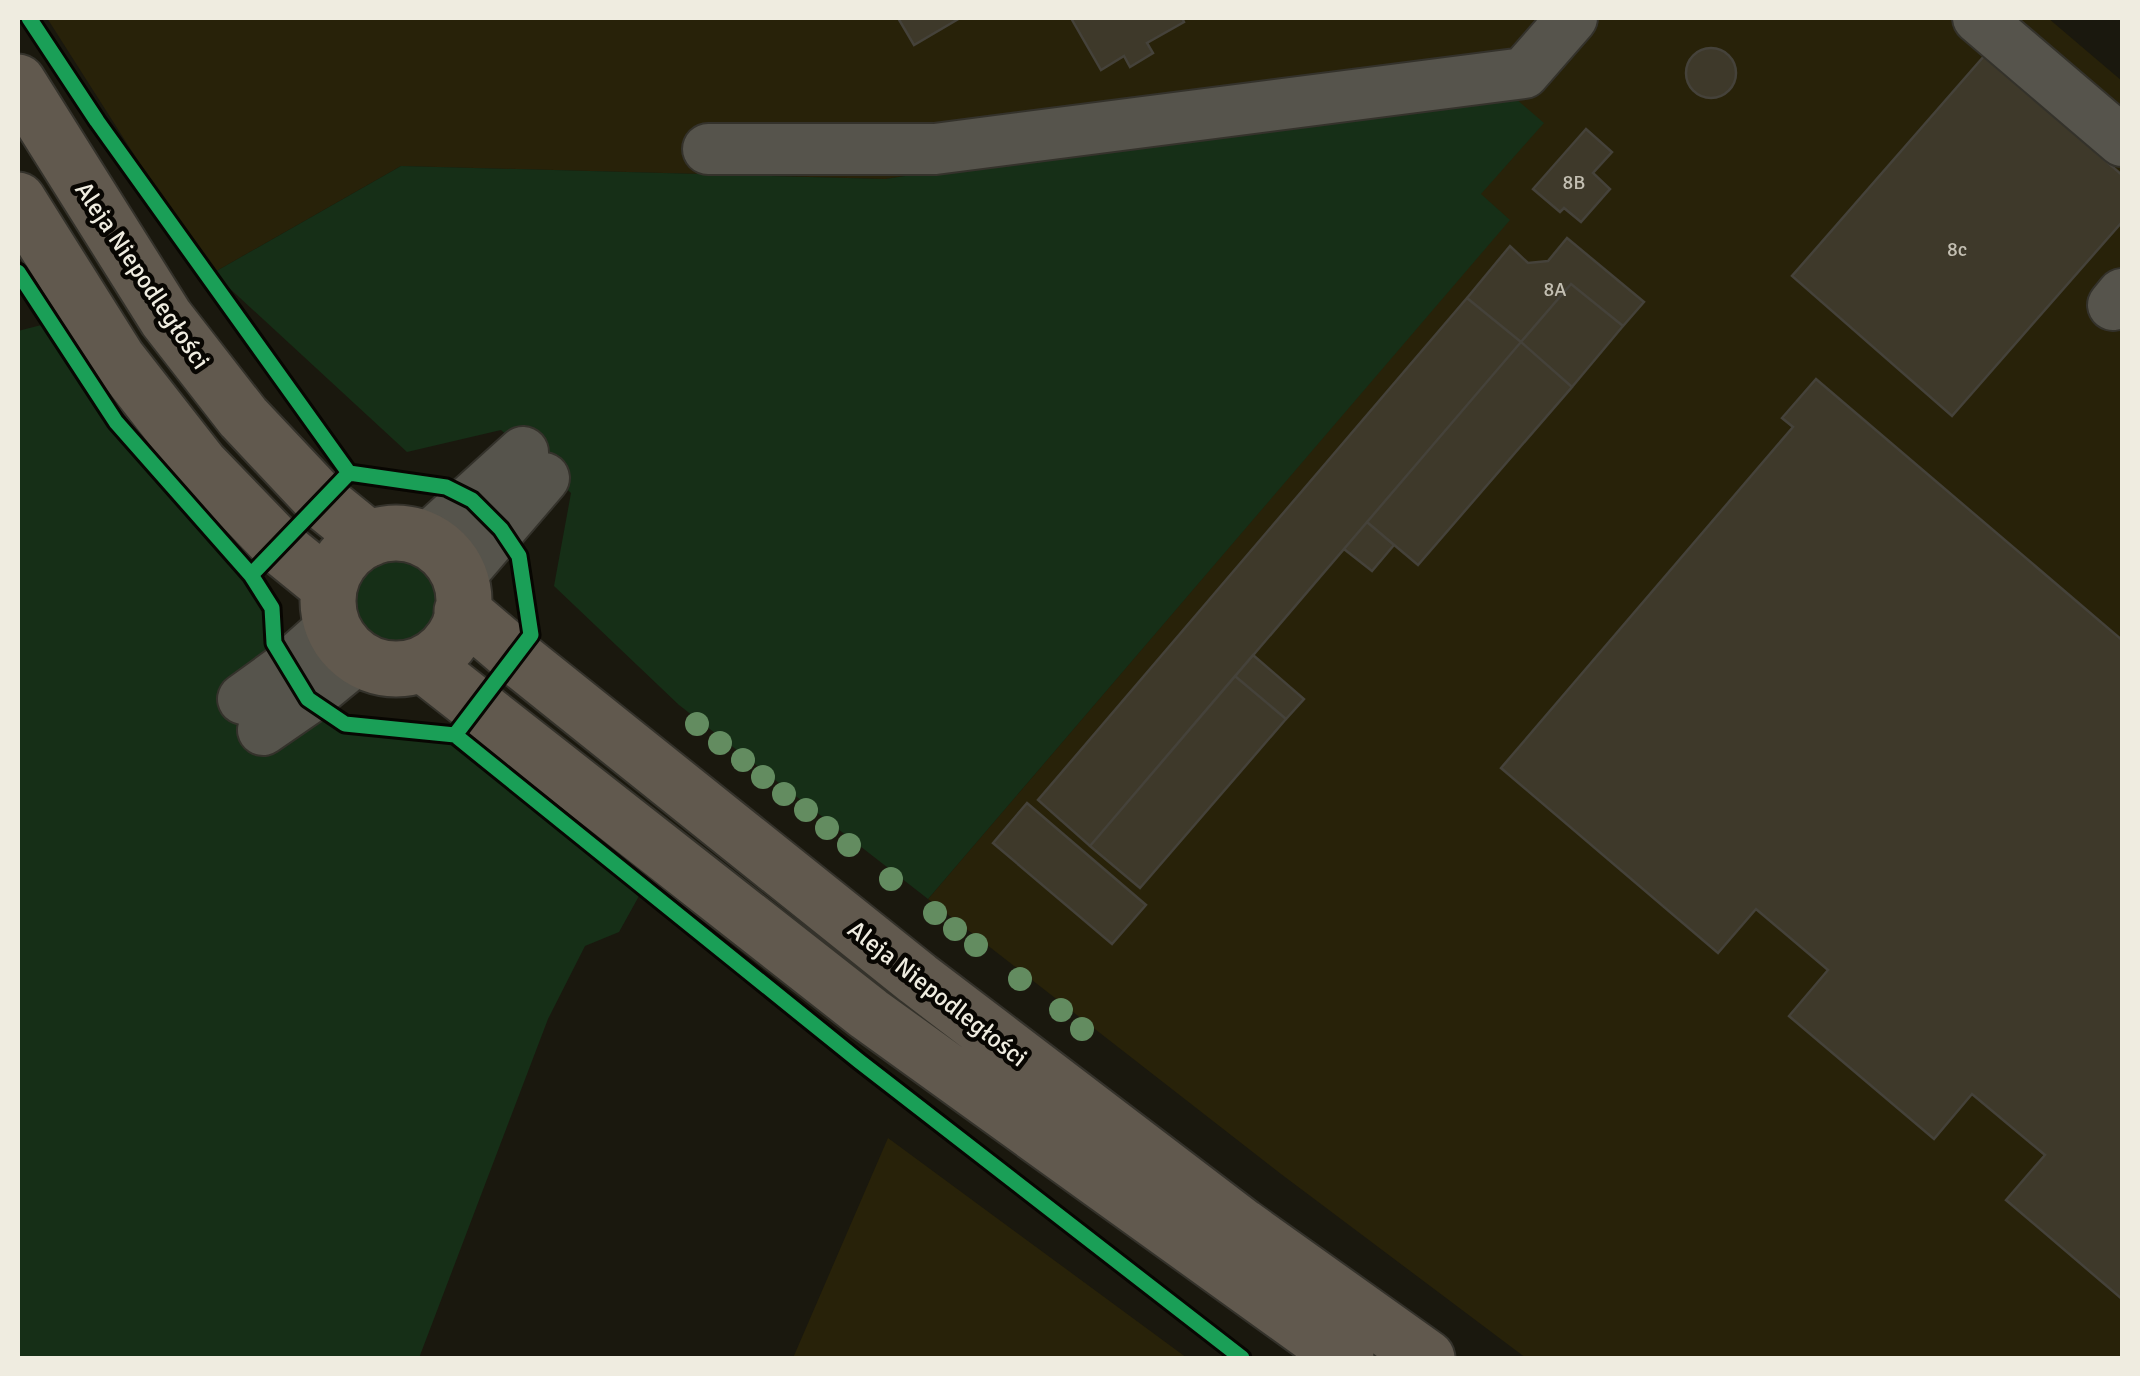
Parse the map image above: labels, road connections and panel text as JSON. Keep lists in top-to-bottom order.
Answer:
{
  "streets": {
    "main road": ["Aleja Niepodległości"]
  },
  "house_numbers": ["8B", "8c", "8A"]
}
